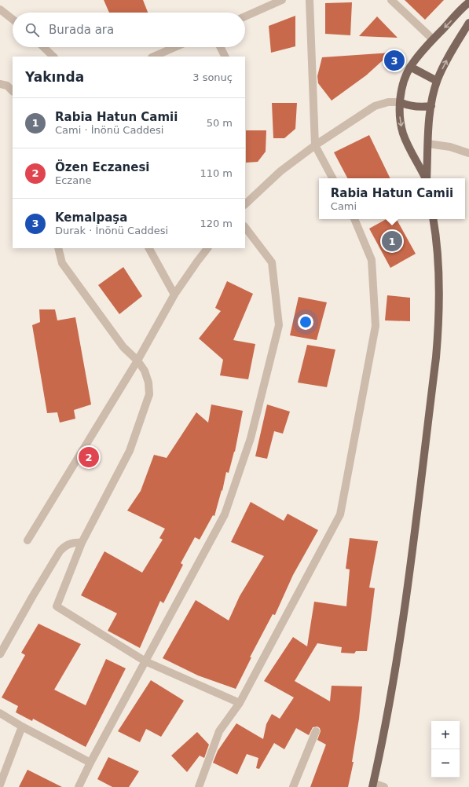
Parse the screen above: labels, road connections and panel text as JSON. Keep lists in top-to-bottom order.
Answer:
{
  "page": {
    "search": "Burada ara",
    "pins": ["3", "1", "2"],
    "heading": ["Yakında", "3 sonuç"],
    "list": [
      {
        "mark": "1",
        "name": "Rabia Hatun Camii",
        "note": "Cami · İnönü Caddesi",
        "value": "50 m"
      },
      {
        "mark": "2",
        "name": "Özen Eczanesi",
        "note": "Eczane",
        "value": "110 m"
      },
      {
        "mark": "3",
        "name": "Kemalpaşa",
        "note": "Durak · İnönü Caddesi",
        "value": "120 m"
      }
    ],
    "popup": ["Rabia Hatun Camii", "Cami"],
    "map_buttons": ["+", "−"]
  }
}
